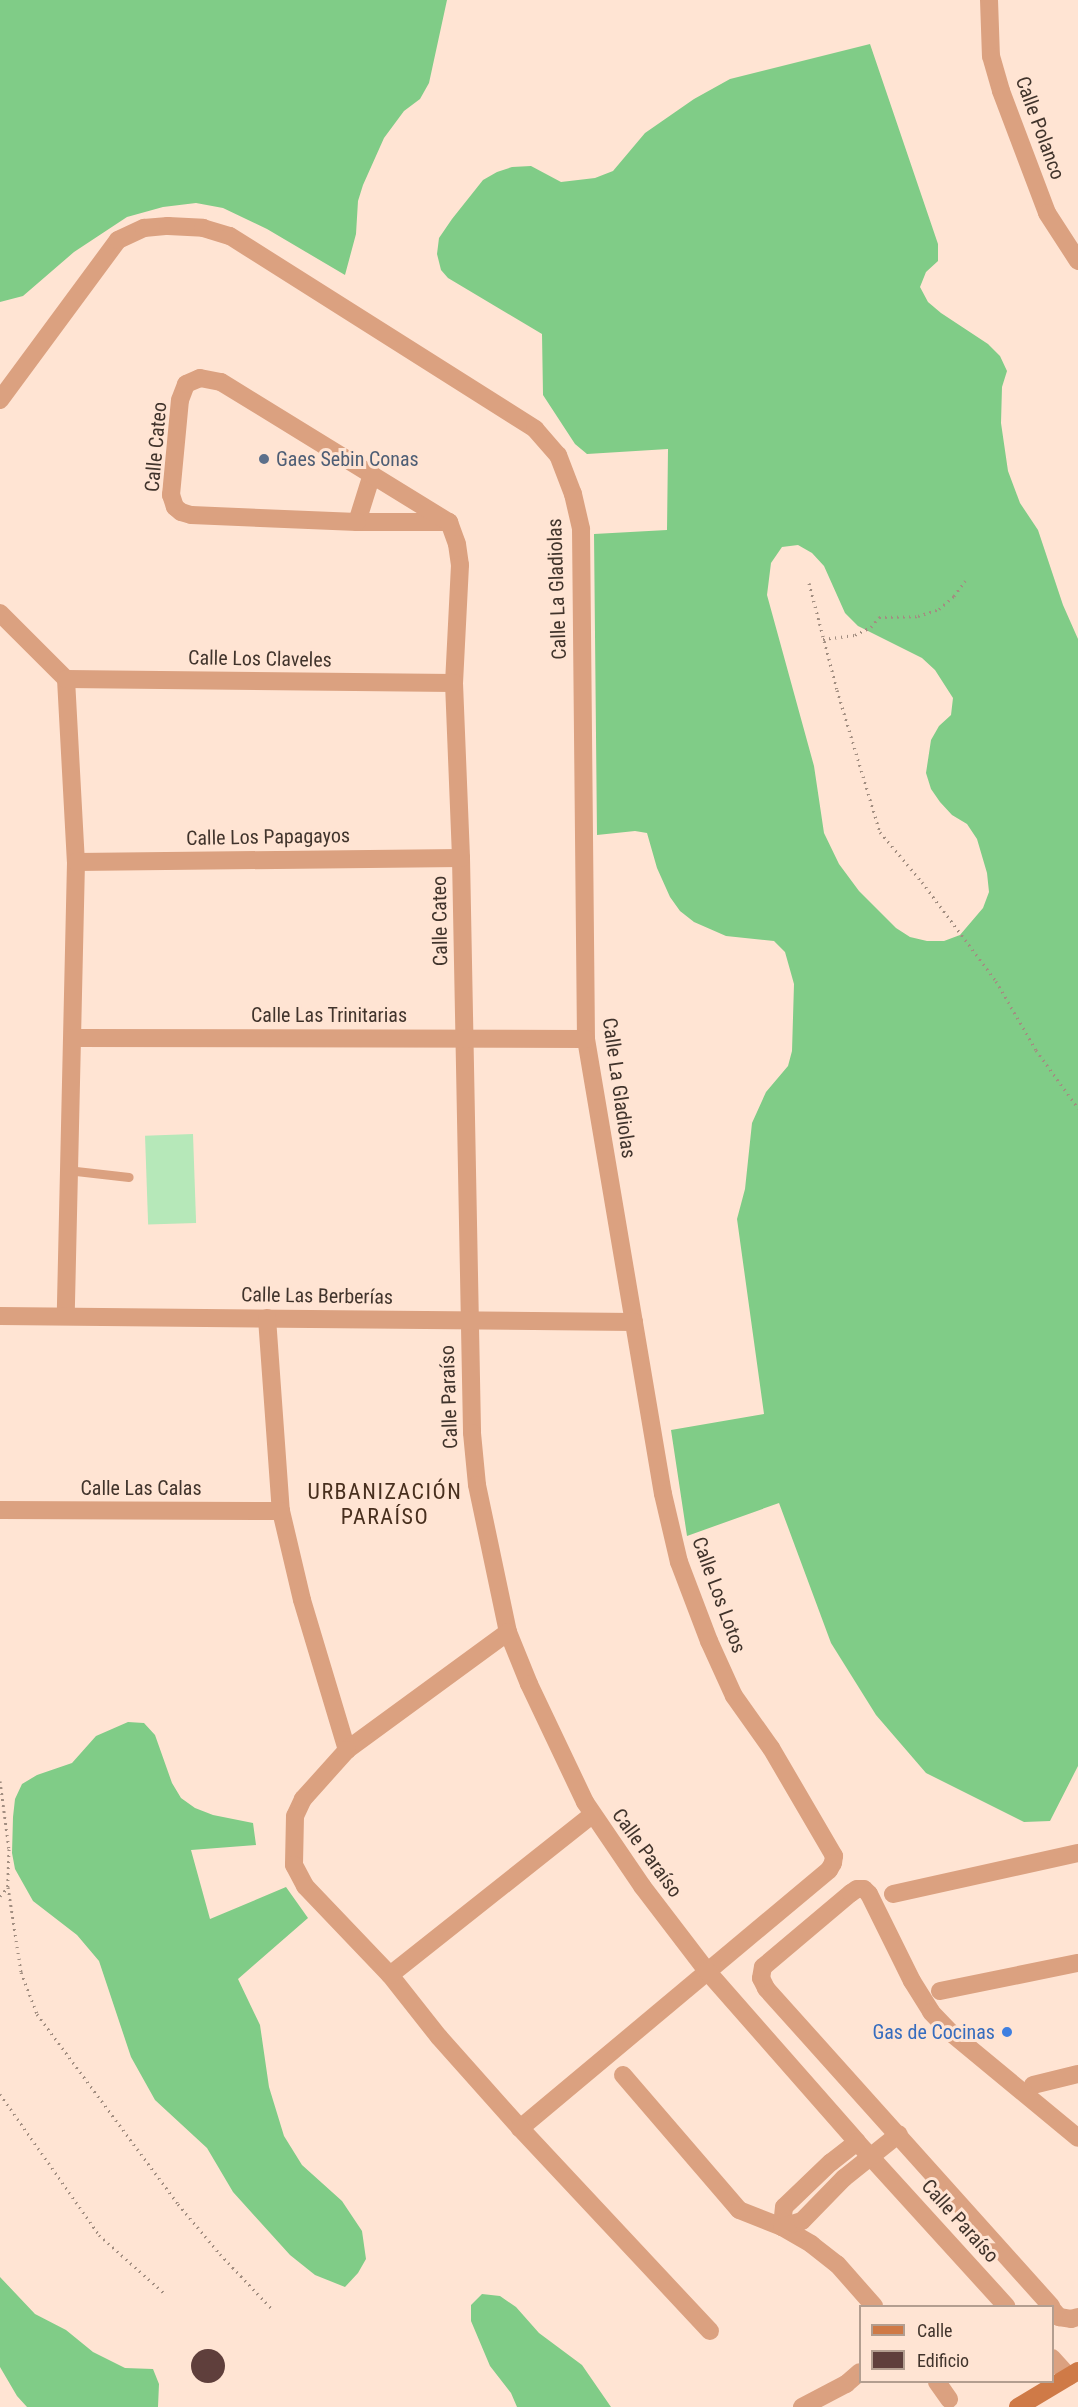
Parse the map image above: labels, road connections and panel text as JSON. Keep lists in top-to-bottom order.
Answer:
{
  "streets": {
    "street": [
      "Calle Polanco",
      "Calle Cateo",
      "Calle La Gladiolas",
      "Calle Los Claveles",
      "Calle Los Papagayos",
      "Calle Las Trinitarias",
      "Calle Las Berberías",
      "Calle Paraíso",
      "Calle Las Calas",
      "Calle Los Lotos"
    ]
  },
  "crossings": [
    ["Calle Cateo", "Calle Los Claveles"],
    ["Calle Cateo", "Calle Los Papagayos"],
    ["Calle Cateo", "Calle Las Trinitarias"],
    ["Calle Cateo", "Calle Las Berberías"],
    ["Calle Cateo", "Calle Paraíso"],
    ["Calle La Gladiolas", "Calle Las Trinitarias"],
    ["Calle La Gladiolas", "Calle Las Berberías"],
    ["Calle La Gladiolas", "Calle Los Lotos"],
    ["Calle Las Berberías", "Calle Paraíso"],
    ["Calle Las Berberías", "Calle Los Lotos"],
    ["Calle Paraíso", "Calle Los Lotos"]
  ],
  "districts": ["URBANIZACIÓN PARAÍSO"],
  "places": ["Gaes Sebin Conas", "Gas de Cocinas"],
  "legend": ["Calle", "Edificio"]
}
